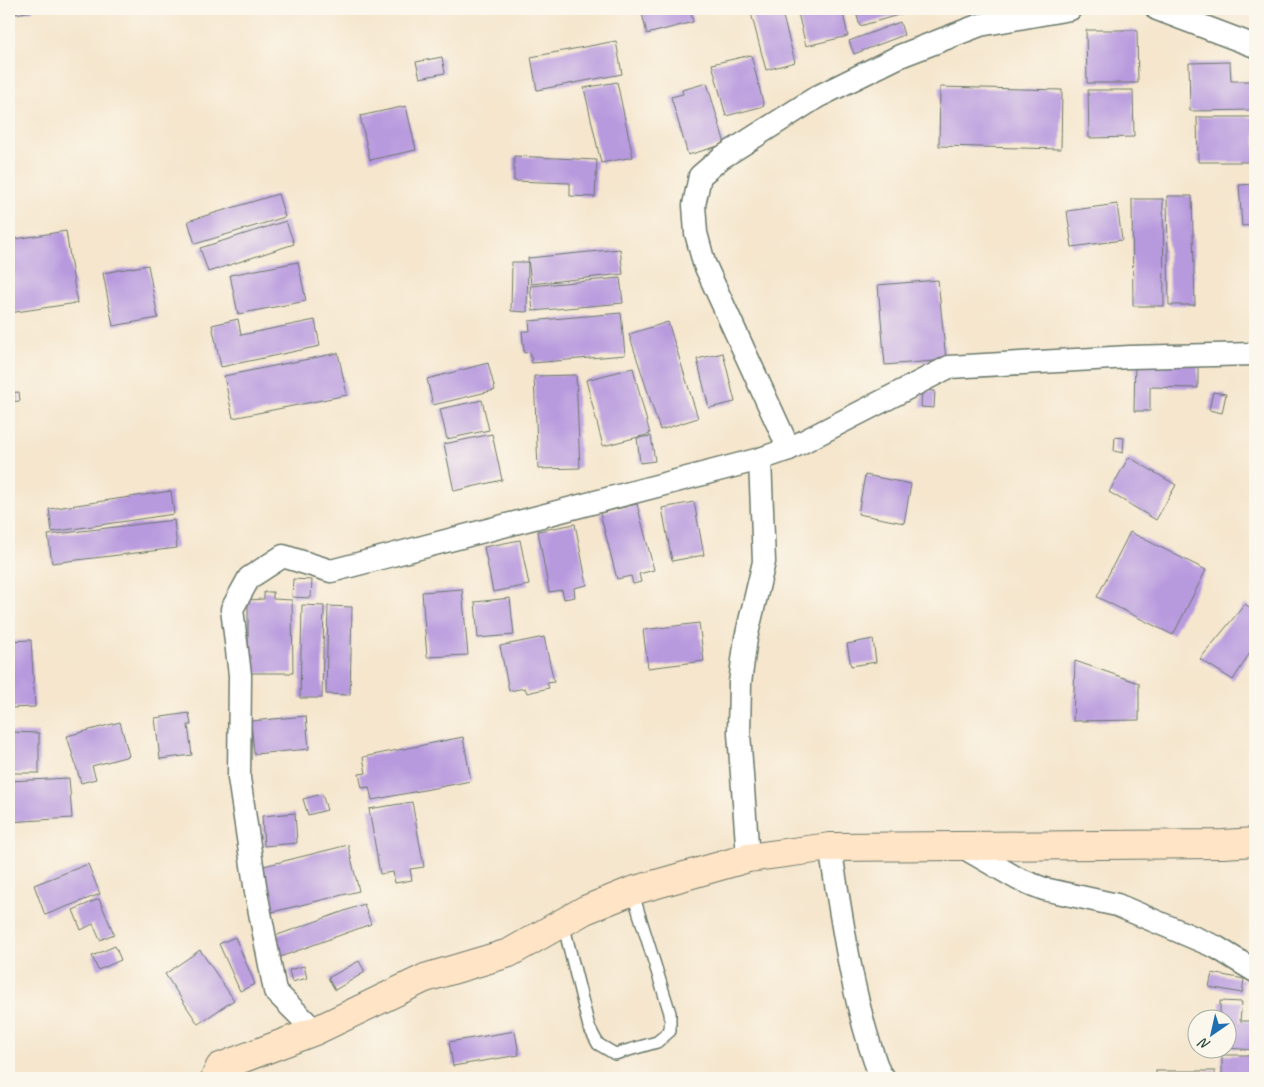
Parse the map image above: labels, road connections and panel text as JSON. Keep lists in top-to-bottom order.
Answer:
{
  "north": "bottom left"
}
